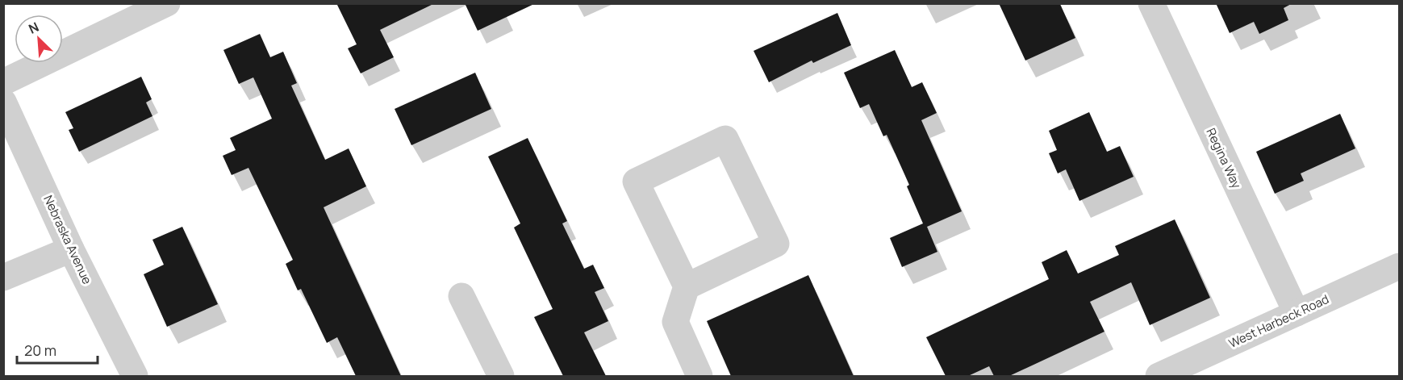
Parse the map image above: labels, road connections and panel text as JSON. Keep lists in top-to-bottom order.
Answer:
{
  "streets": {
    "street": ["Regina Way", "Nebraska Avenue", "West Harbeck Road"]
  },
  "crossings": [
    ["Regina Way", "West Harbeck Road"]
  ],
  "scale_bar": "20 m",
  "north": "top left"
}
